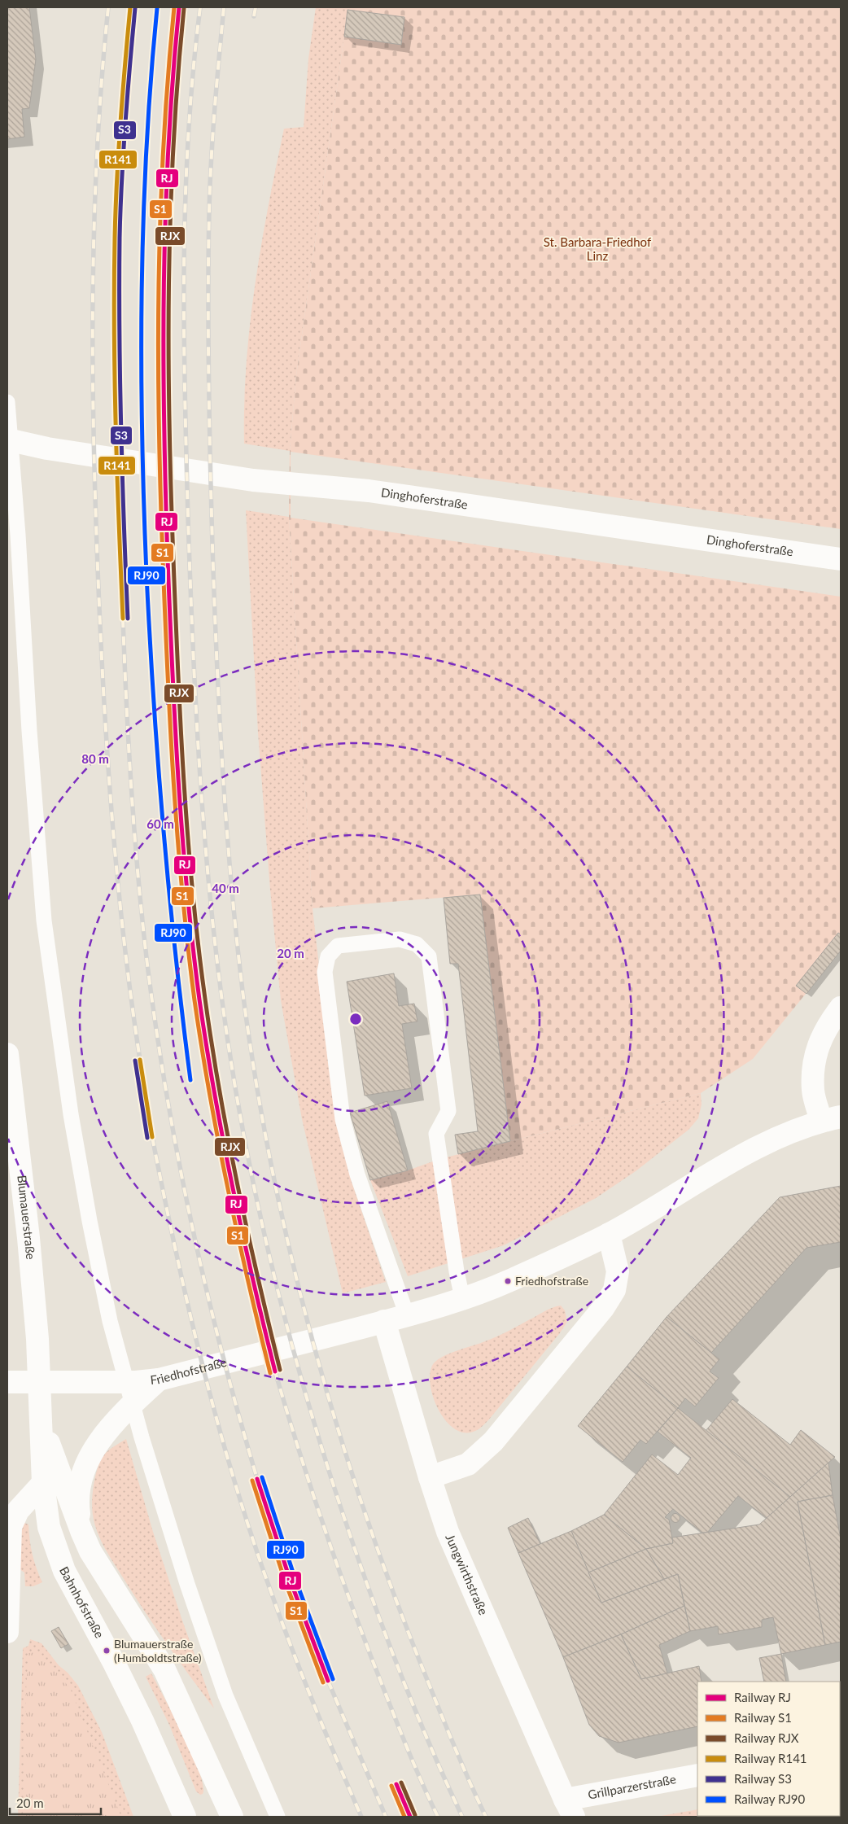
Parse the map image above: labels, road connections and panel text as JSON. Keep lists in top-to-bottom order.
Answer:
{
  "streets": {
    "main road": [
      "Dinghoferstraße",
      "Blumauerstraße",
      "Friedhofstraße",
      "Jungwirthstraße",
      "Bahnhofstraße",
      "Grillparzerstraße"
    ]
  },
  "crossings": [
    ["Blumauerstraße", "Friedhofstraße"],
    ["Blumauerstraße", "Bahnhofstraße"],
    ["Friedhofstraße", "Jungwirthstraße"],
    ["Friedhofstraße", "Bahnhofstraße"],
    ["Jungwirthstraße", "Grillparzerstraße"]
  ],
  "parks": ["St. Barbara-Friedhof Linz"],
  "places": ["Friedhofstraße", "Blumauerstraße (Humboldtstraße)"],
  "lines": [
    "rail line RJ",
    "rail line S1",
    "rail line R141",
    "rail line RJX",
    "rail line S3",
    "rail line RJ90"
  ],
  "legend": [
    "Railway RJ",
    "Railway S1",
    "Railway RJX",
    "Railway R141",
    "Railway S3",
    "Railway RJ90"
  ],
  "scale_bar": "20 m",
  "rings": [
    "80 m",
    "60 m",
    "40 m",
    "20 m"
  ]
}
